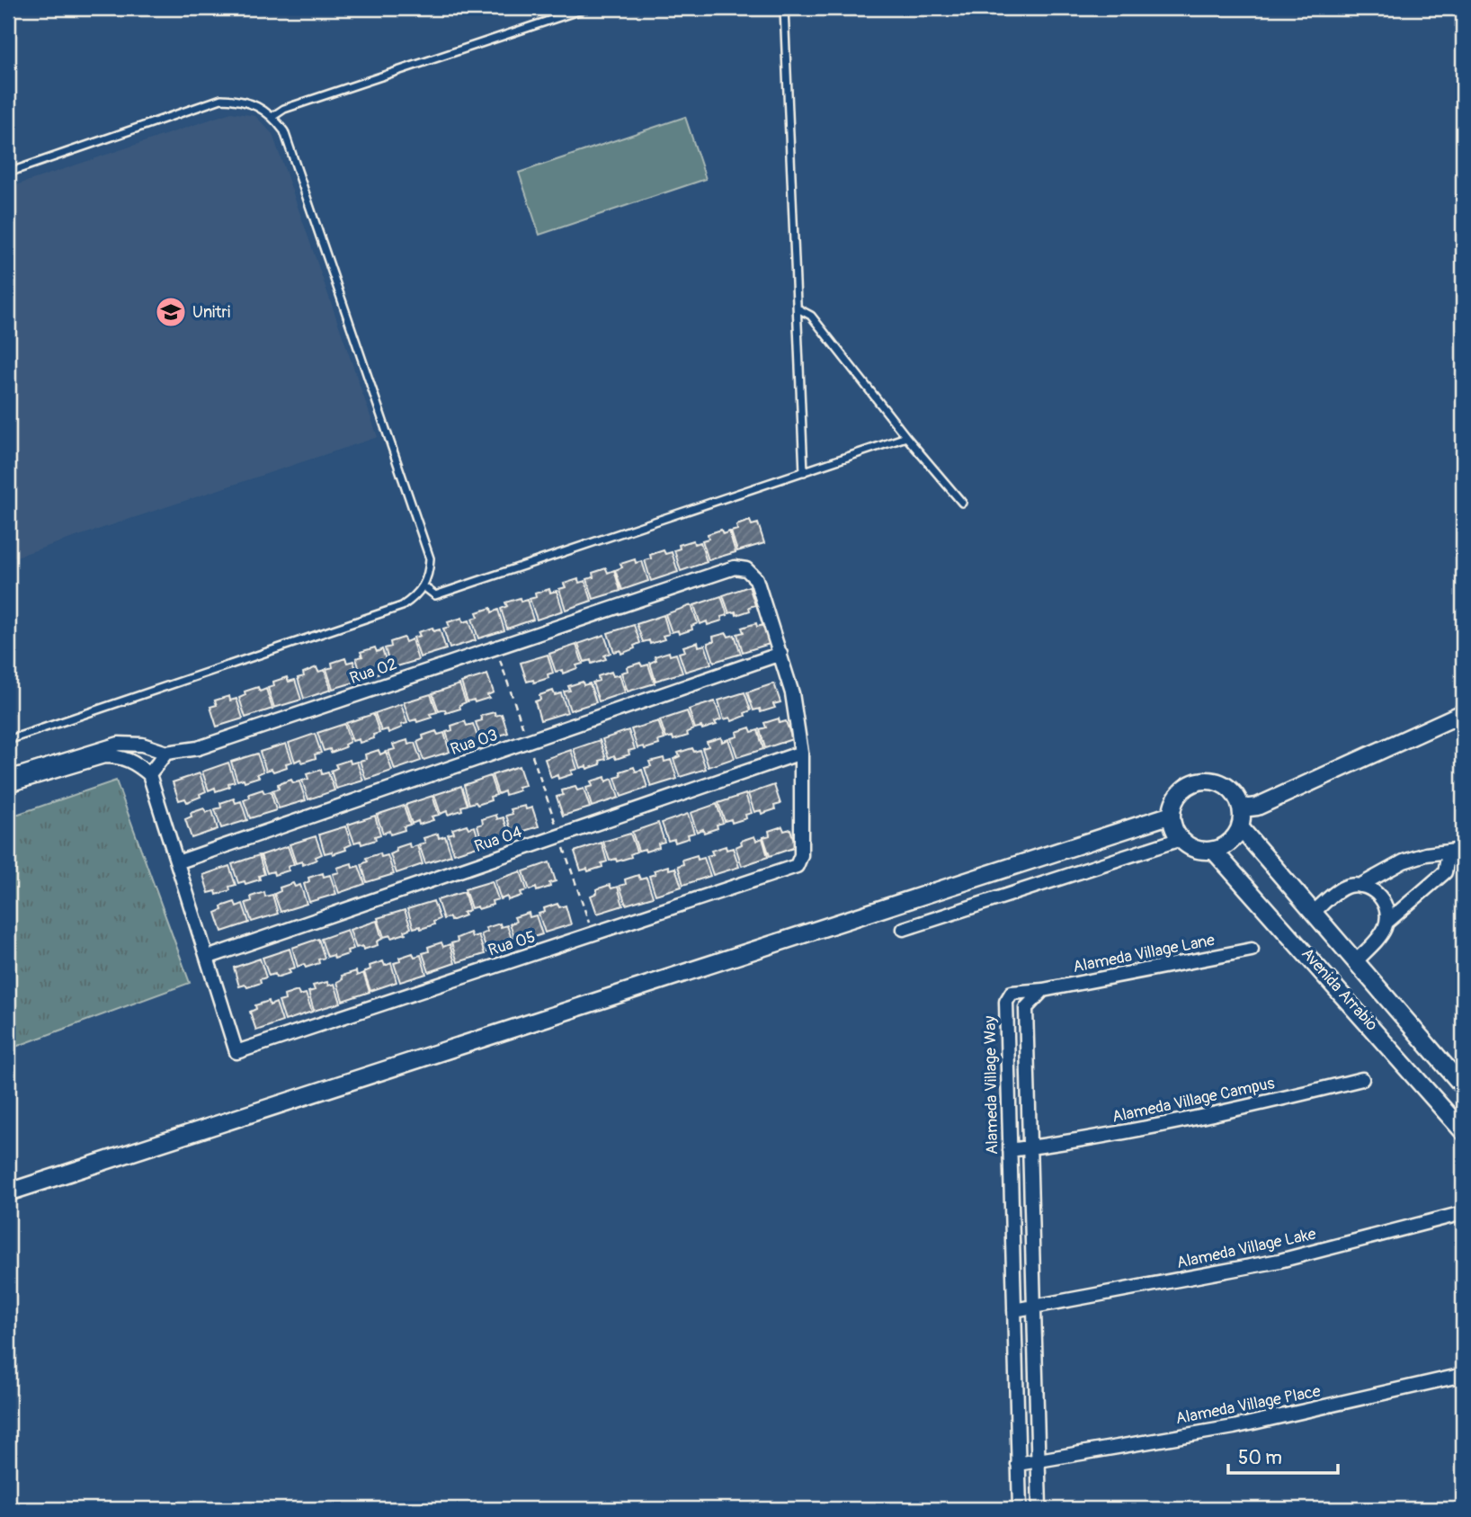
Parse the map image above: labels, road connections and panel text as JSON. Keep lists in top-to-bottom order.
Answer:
{
  "streets": {
    "street": [
      "Rua 02",
      "Rua 03",
      "Rua 04",
      "Rua 05",
      "Alameda Village Lane",
      "Avenida Arrabio",
      "Alameda Village Way",
      "Alameda Village Campus",
      "Alameda Village Lake",
      "Alameda Village Place"
    ]
  },
  "crossings": [
    ["Rua 02", "Rua 03"],
    ["Rua 04", "Rua 05"],
    ["Alameda Village Lane", "Alameda Village Way"],
    ["Alameda Village Way", "Alameda Village Campus"],
    ["Alameda Village Way", "Alameda Village Lake"],
    ["Alameda Village Way", "Alameda Village Place"]
  ],
  "places": {
    "school or university": ["Unitri"]
  },
  "scale_bar": "50 m"
}
